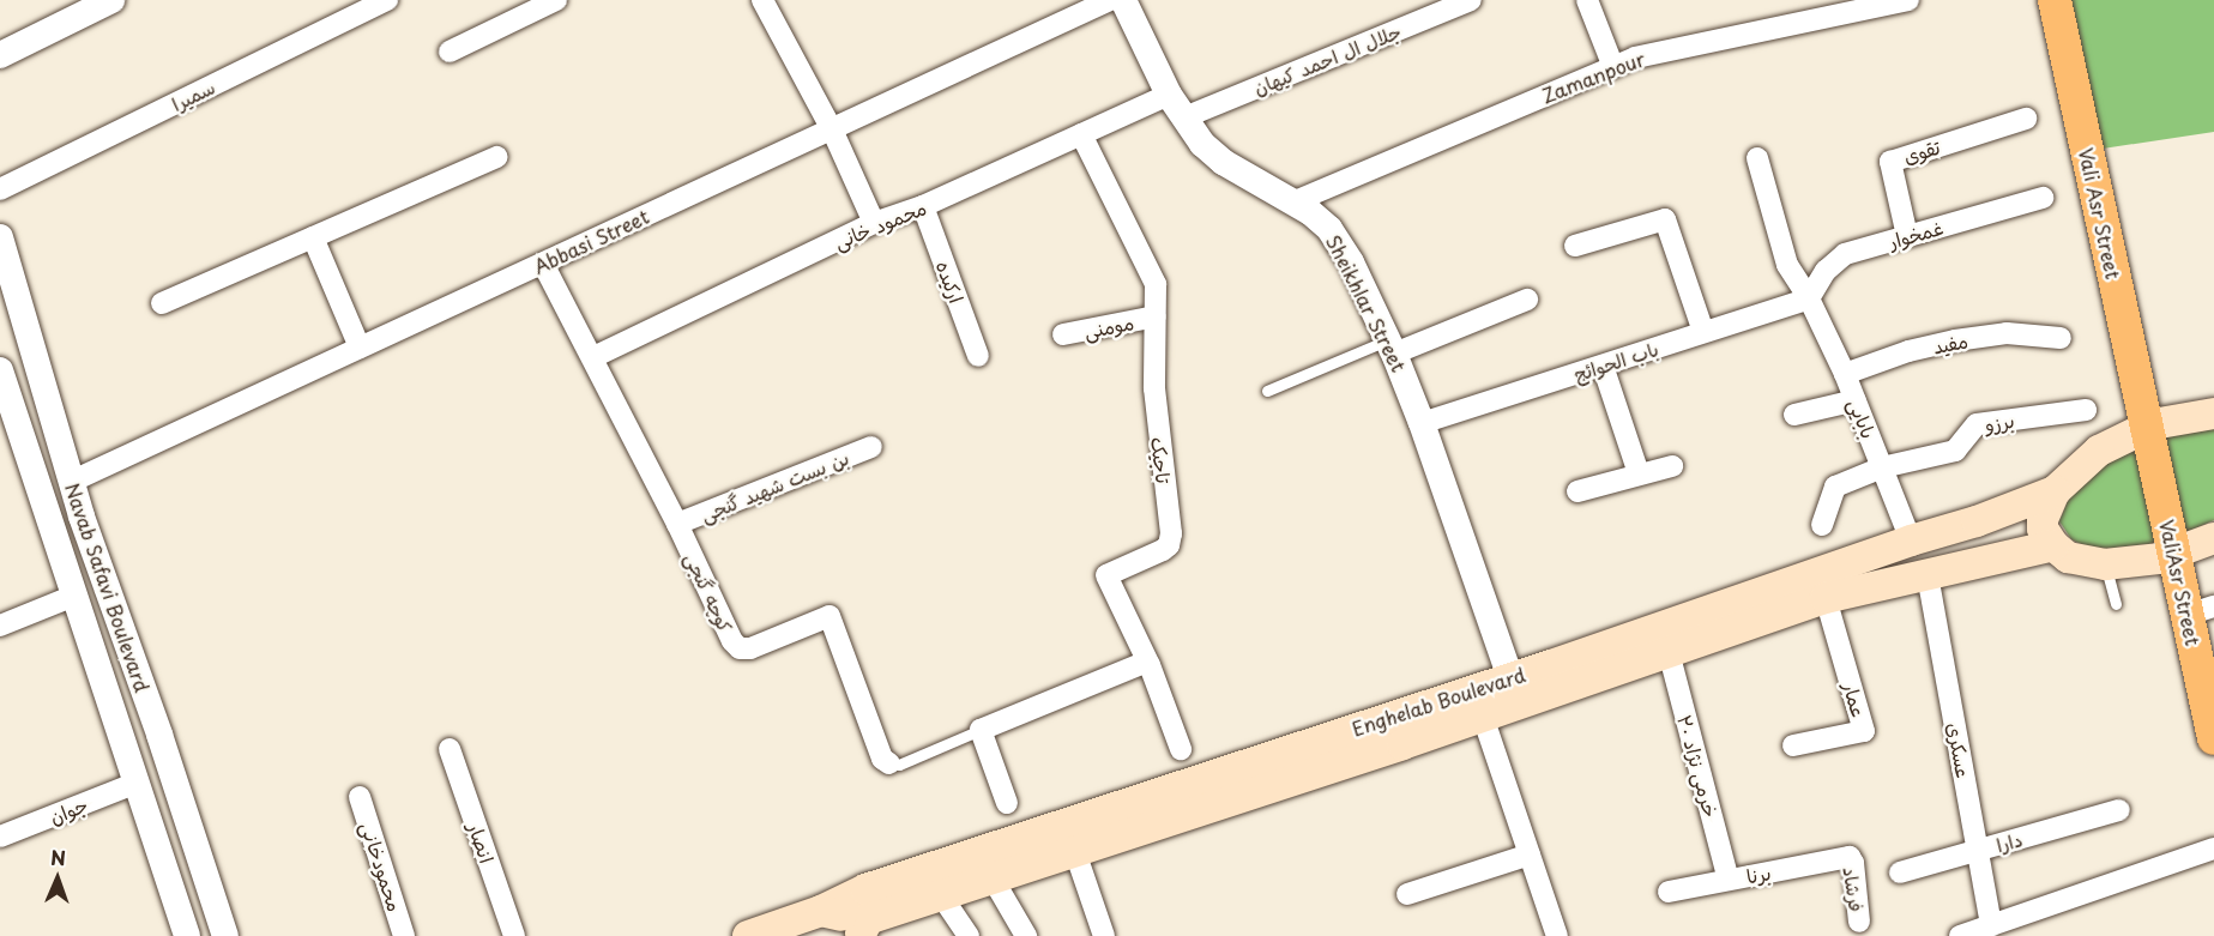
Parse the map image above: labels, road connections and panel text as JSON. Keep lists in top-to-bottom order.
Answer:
{
  "streets": {
    "main road": ["Vali Asr Street", "ValiAsr Street", "Enghelab Boulevard"],
    "street": [
      "جلال ال احمد کیهان",
      "Zamanpour",
      "سمیرا",
      "تقوی",
      "محمود خانی",
      "غمخوار",
      "Abbasi Street",
      "ارکیده",
      "Sheikhlar Street",
      "مومنی",
      "مفید",
      "باب الحوائج",
      "بابایی",
      "برزو",
      "تاجیک",
      "بن بست شهید گنجی",
      "Navab Safavi Boulevard",
      "کوچه گنجی",
      "عمار",
      "عسکری",
      "خرمی نژاد ۲۰",
      "جوان",
      "دارا",
      "انصار",
      "محمودخانی",
      "برنا",
      "فرشاد"
    ]
  },
  "crossings": [
    ["جلال ال احمد کیهان", "Sheikhlar Street"],
    ["Zamanpour", "Sheikhlar Street"],
    ["تقوی", "غمخوار"],
    ["Vali Asr Street", "ValiAsr Street"],
    ["محمود خانی", "ارکیده"],
    ["محمود خانی", "Sheikhlar Street"],
    ["محمود خانی", "تاجیک"],
    ["محمود خانی", "کوچه گنجی"],
    ["غمخوار", "باب الحوائج"],
    ["غمخوار", "بابایی"],
    ["Abbasi Street", "Navab Safavi Boulevard"],
    ["Abbasi Street", "کوچه گنجی"],
    ["Sheikhlar Street", "باب الحوائج"],
    ["Sheikhlar Street", "Enghelab Boulevard"],
    ["مومنی", "تاجیک"],
    ["مفید", "بابایی"],
    ["باب الحوائج", "بابایی"],
    ["بابایی", "برزو"],
    ["بابایی", "Enghelab Boulevard"],
    ["بن بست شهید گنجی", "کوچه گنجی"],
    ["Navab Safavi Boulevard", "جوان"],
    ["عمار", "Enghelab Boulevard"],
    ["Enghelab Boulevard", "عسکری"],
    ["Enghelab Boulevard", "خرمی نژاد ۲۰"],
    ["عسکری", "دارا"],
    ["خرمی نژاد ۲۰", "برنا"],
    ["برنا", "فرشاد"]
  ],
  "north": "top"
}
